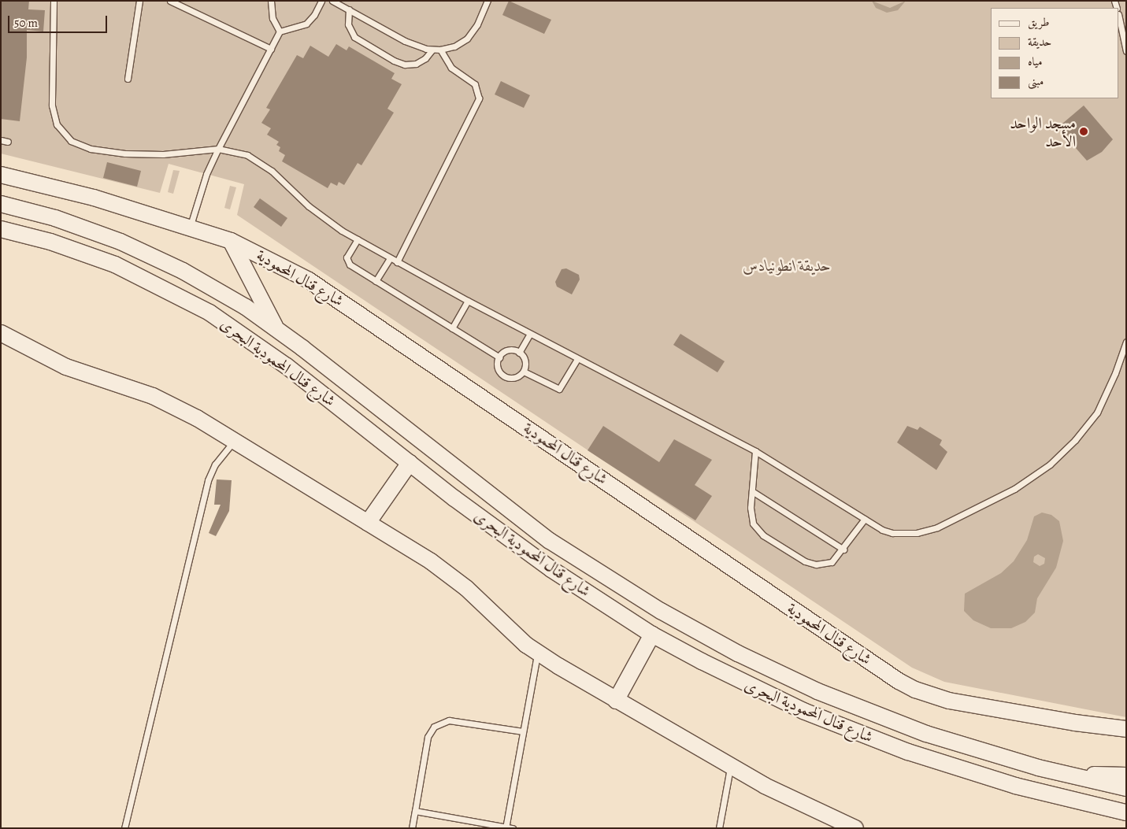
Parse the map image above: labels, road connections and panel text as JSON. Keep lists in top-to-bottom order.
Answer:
{
  "streets": {
    "main road": ["شارع قنال المحمودية", "شارع قنال المحمودية البحرى"]
  },
  "parks": ["حديقة انطونيادس"],
  "places": ["مسجد الواحد الأحد"],
  "legend": [
    "طريق",
    "حديقة",
    "مياه",
    "مبنى"
  ],
  "scale_bar": "50 m"
}
